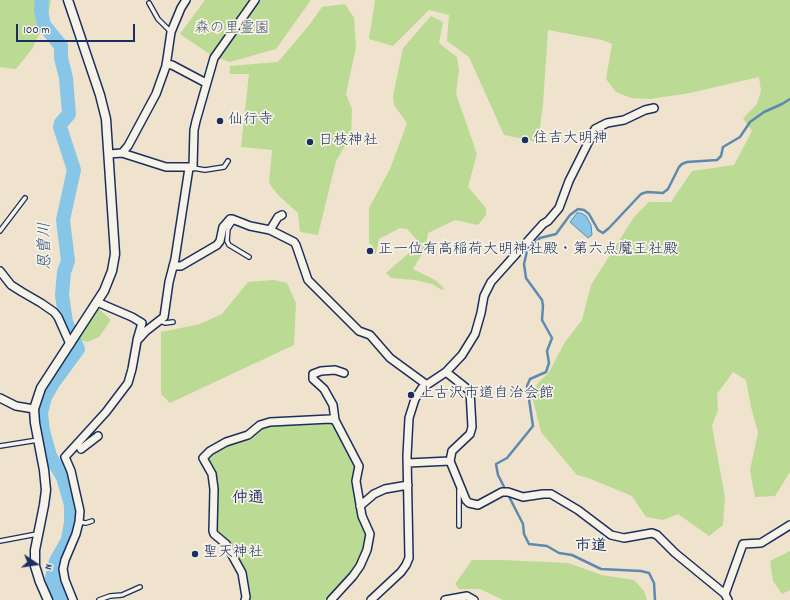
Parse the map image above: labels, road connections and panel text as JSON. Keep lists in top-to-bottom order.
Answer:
{
  "districts": ["仲通", "市道"],
  "water": ["恩曽川"],
  "parks": ["森の里霊園"],
  "places": [
    "仙行寺",
    "住吉大明神",
    "日枝神社",
    "正一位有高稲荷大明神社殿・第六点魔王社殿",
    "上古沢市道自治会館",
    "聖天神社"
  ],
  "scale_bar": "100 m",
  "north": "right"
}
